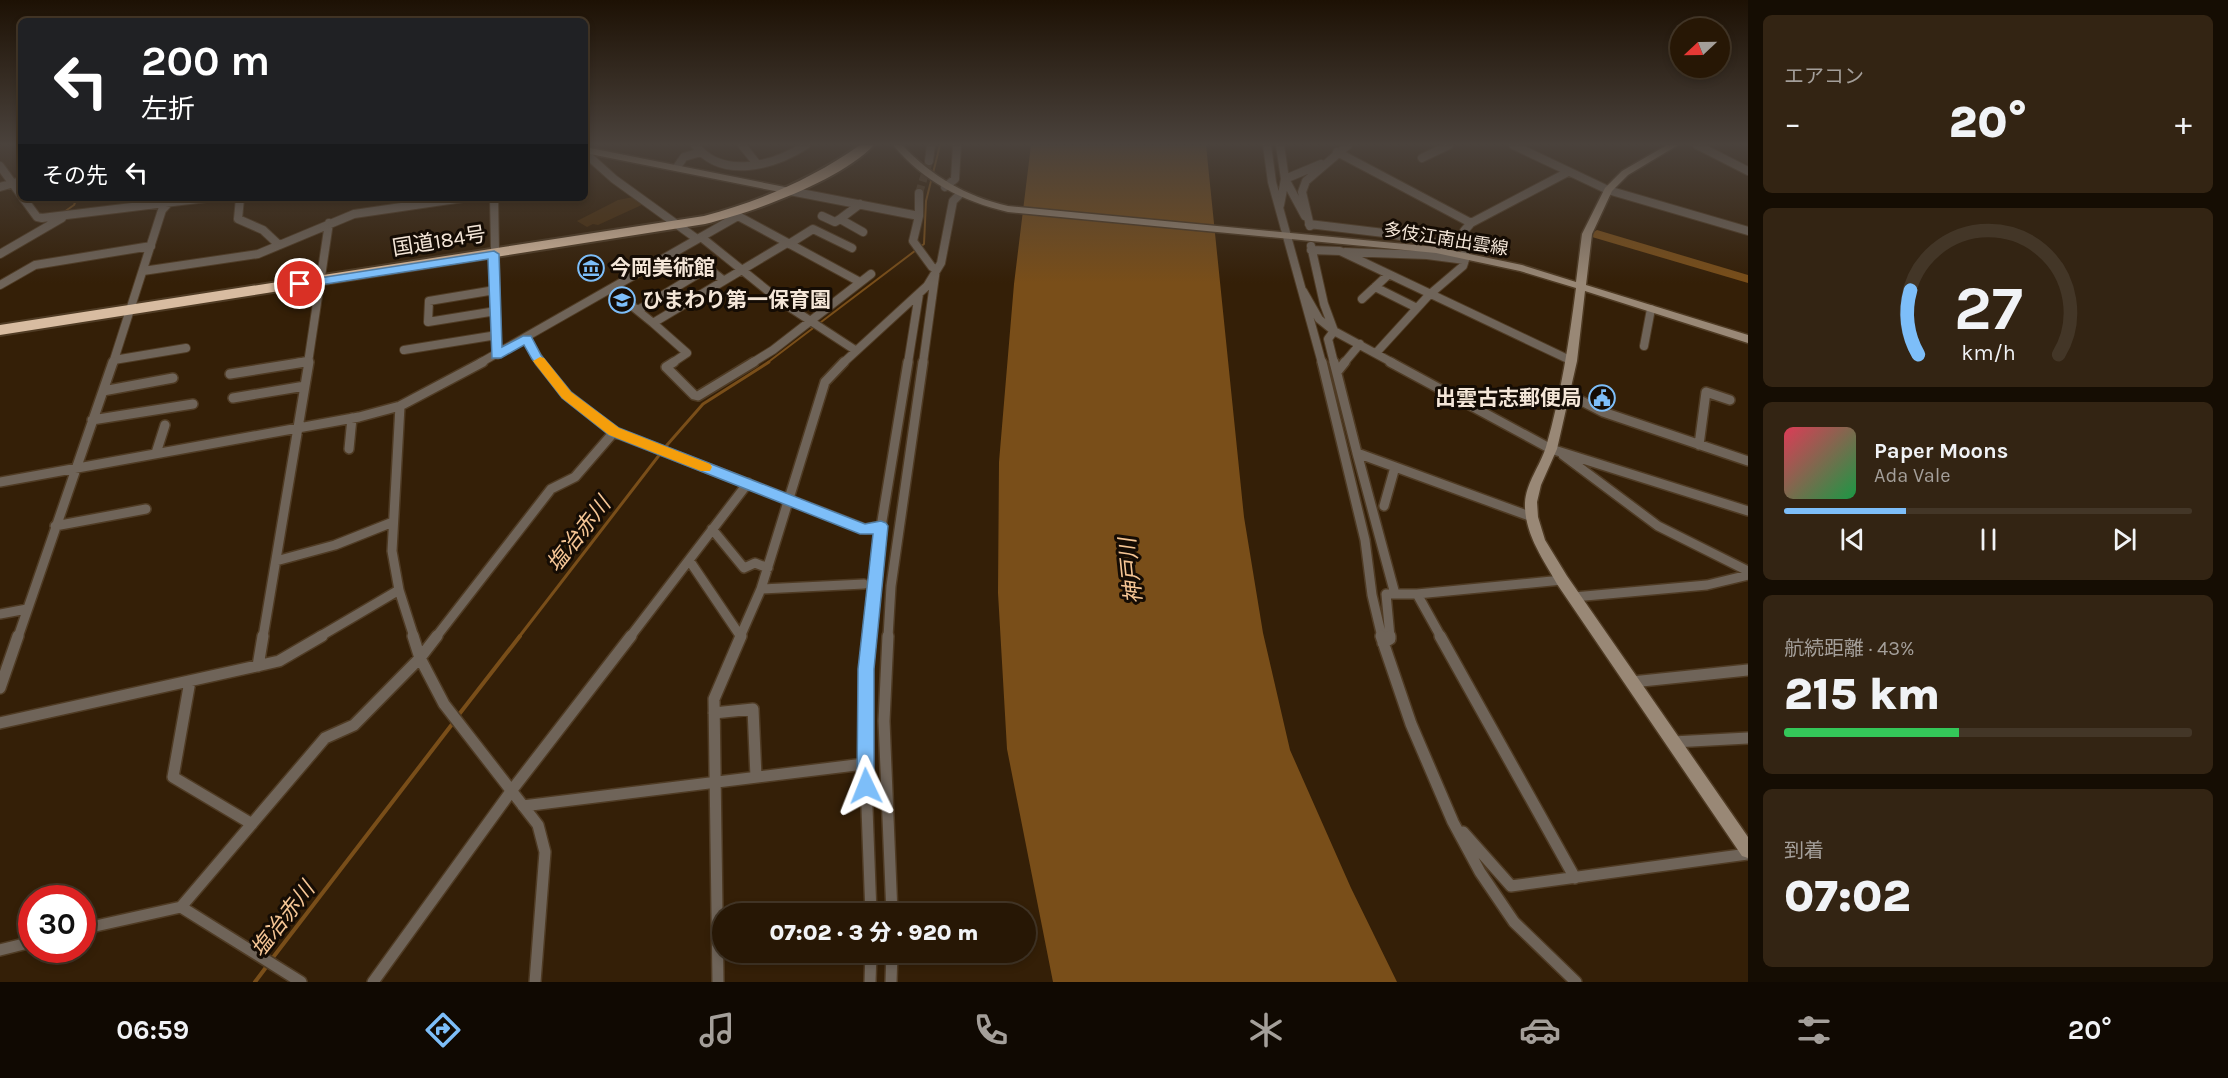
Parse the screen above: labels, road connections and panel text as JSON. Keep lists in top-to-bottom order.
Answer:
{
  "streets": {
    "highway": ["国道184号"],
    "street": ["多伎江南出雲線"]
  },
  "water": ["塩冶赤川", "神戸川"],
  "places": {
    "museum": ["今岡美術館"],
    "school or university": ["ひまわり第一保育園"],
    "public building": ["出雲古志郵便局"]
  },
  "north": "left",
  "page": {
    "tile": [
      "エアコン",
      ["航続距離 · 43%", "215 km"],
      ["到着", "07:02"]
    ],
    "turn": ["200 m", "左折"],
    "heat": ["−", "20°", "+"],
    "then": "その先",
    "song": ["Paper Moons", "Ada Vale"],
    "limit": "30",
    "trip": "07:02 · 3 分 · 920 m",
    "tabs": ["06:59", "20°"],
    "gauge": ["27", "km/h"]
  }
}
